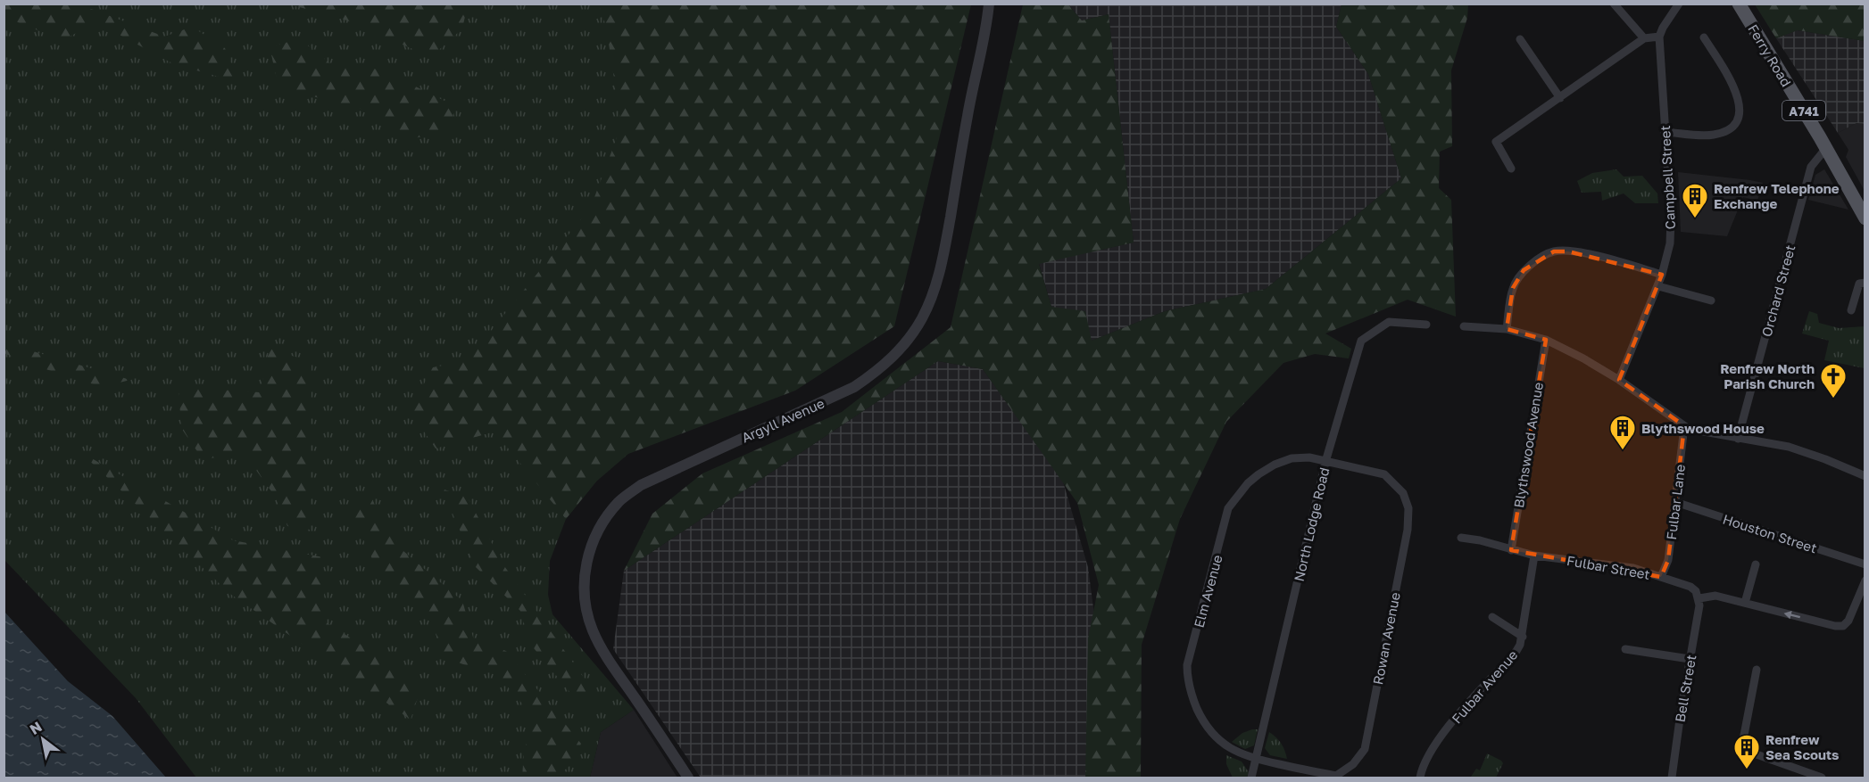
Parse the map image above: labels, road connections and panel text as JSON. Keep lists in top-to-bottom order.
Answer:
{
  "streets": {
    "main road": ["Ferry Road", "A741"],
    "street": [
      "Campbell Street",
      "Orchard Street",
      "Argyll Avenue",
      "Blythswood Avenue",
      "Fulbar Lane",
      "North Lodge Road",
      "Houston Street",
      "Fulbar Street",
      "Elm Avenue",
      "Rowan Avenue",
      "Fulbar Avenue",
      "Bell Street"
    ]
  },
  "crossings": [
    ["Ferry Road", "Orchard Street"],
    ["Blythswood Avenue", "Fulbar Street"],
    ["Fulbar Lane", "Houston Street"],
    ["Fulbar Lane", "Fulbar Street"],
    ["North Lodge Road", "Elm Avenue"],
    ["North Lodge Road", "Rowan Avenue"],
    ["Fulbar Street", "Fulbar Avenue"],
    ["Fulbar Street", "Bell Street"],
    ["Elm Avenue", "Rowan Avenue"]
  ],
  "places": {
    "building": ["Renfrew Telephone Exchange", "Blythswood House", "Renfrew Sea Scouts"],
    "church": ["Renfrew North Parish Church"]
  },
  "north": "top left"
}
